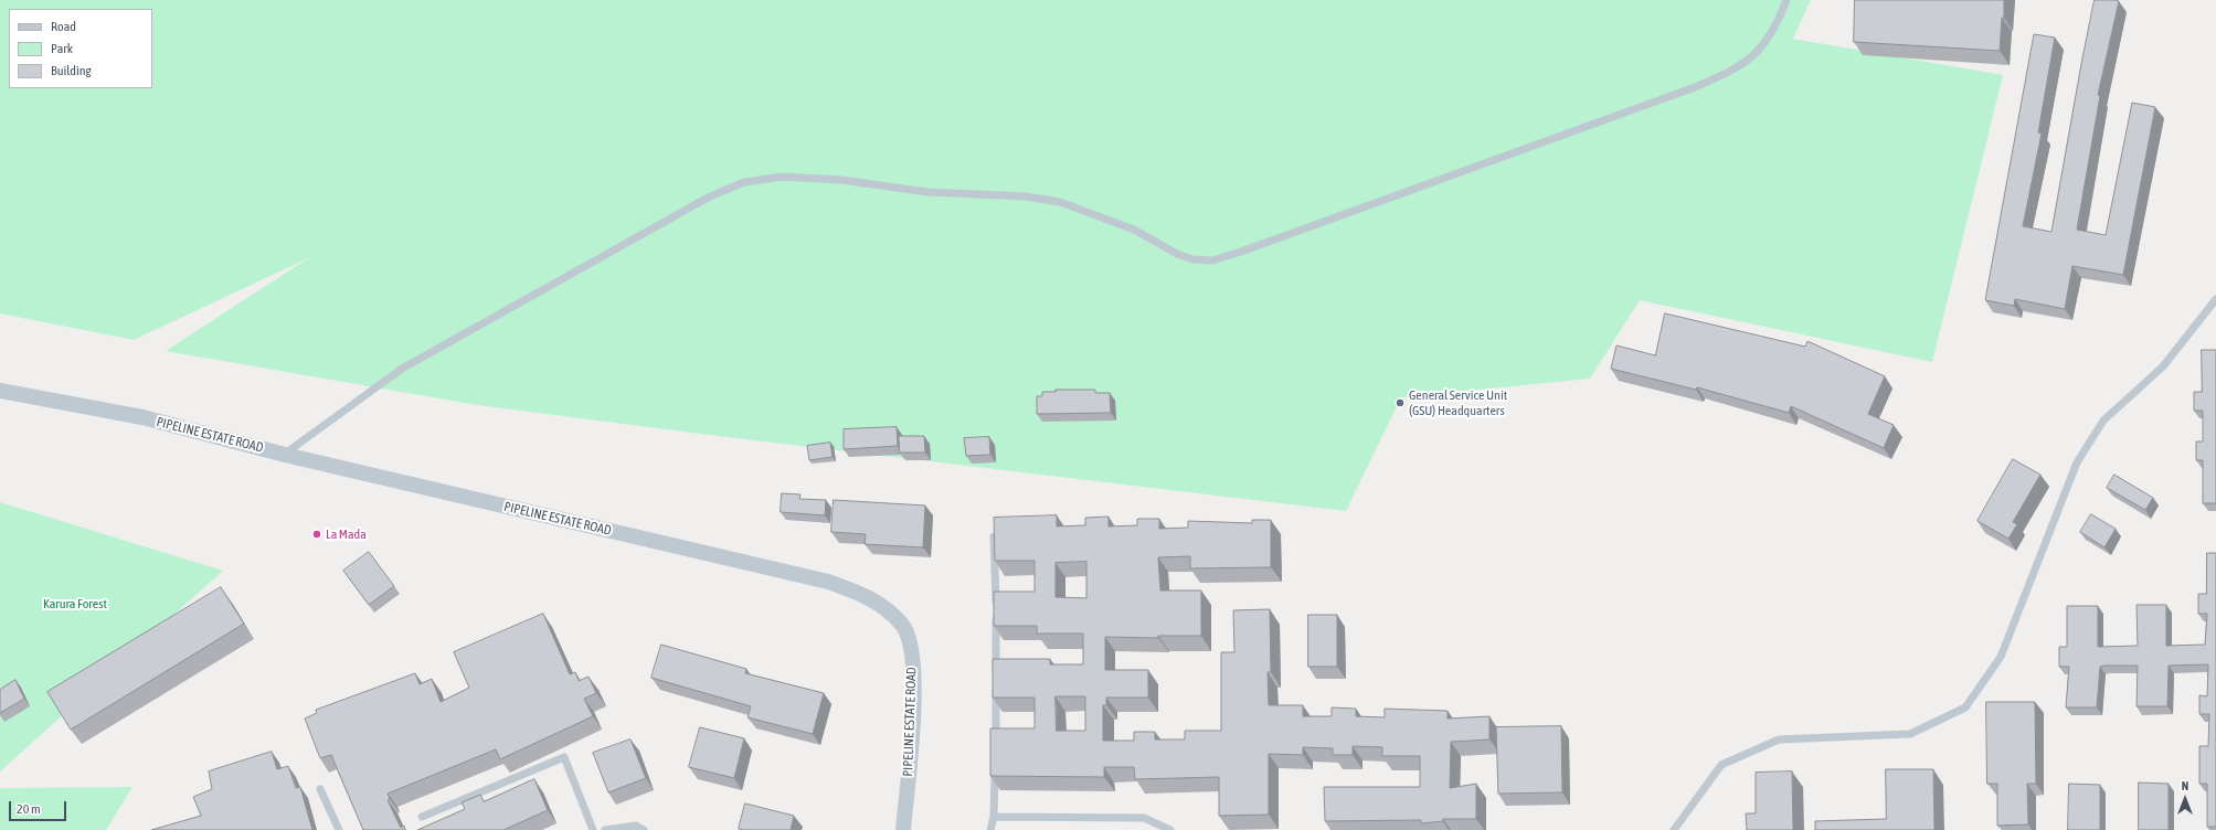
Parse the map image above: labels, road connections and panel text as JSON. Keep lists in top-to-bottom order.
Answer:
{
  "streets": {
    "street": ["PIPELINE ESTATE ROAD"]
  },
  "parks": ["Karura Forest"],
  "places": ["General Service Unit (GSU) Headquarters", "La Mada"],
  "legend": ["Road", "Park", "Building"],
  "scale_bar": "20 m",
  "north": "top"
}
